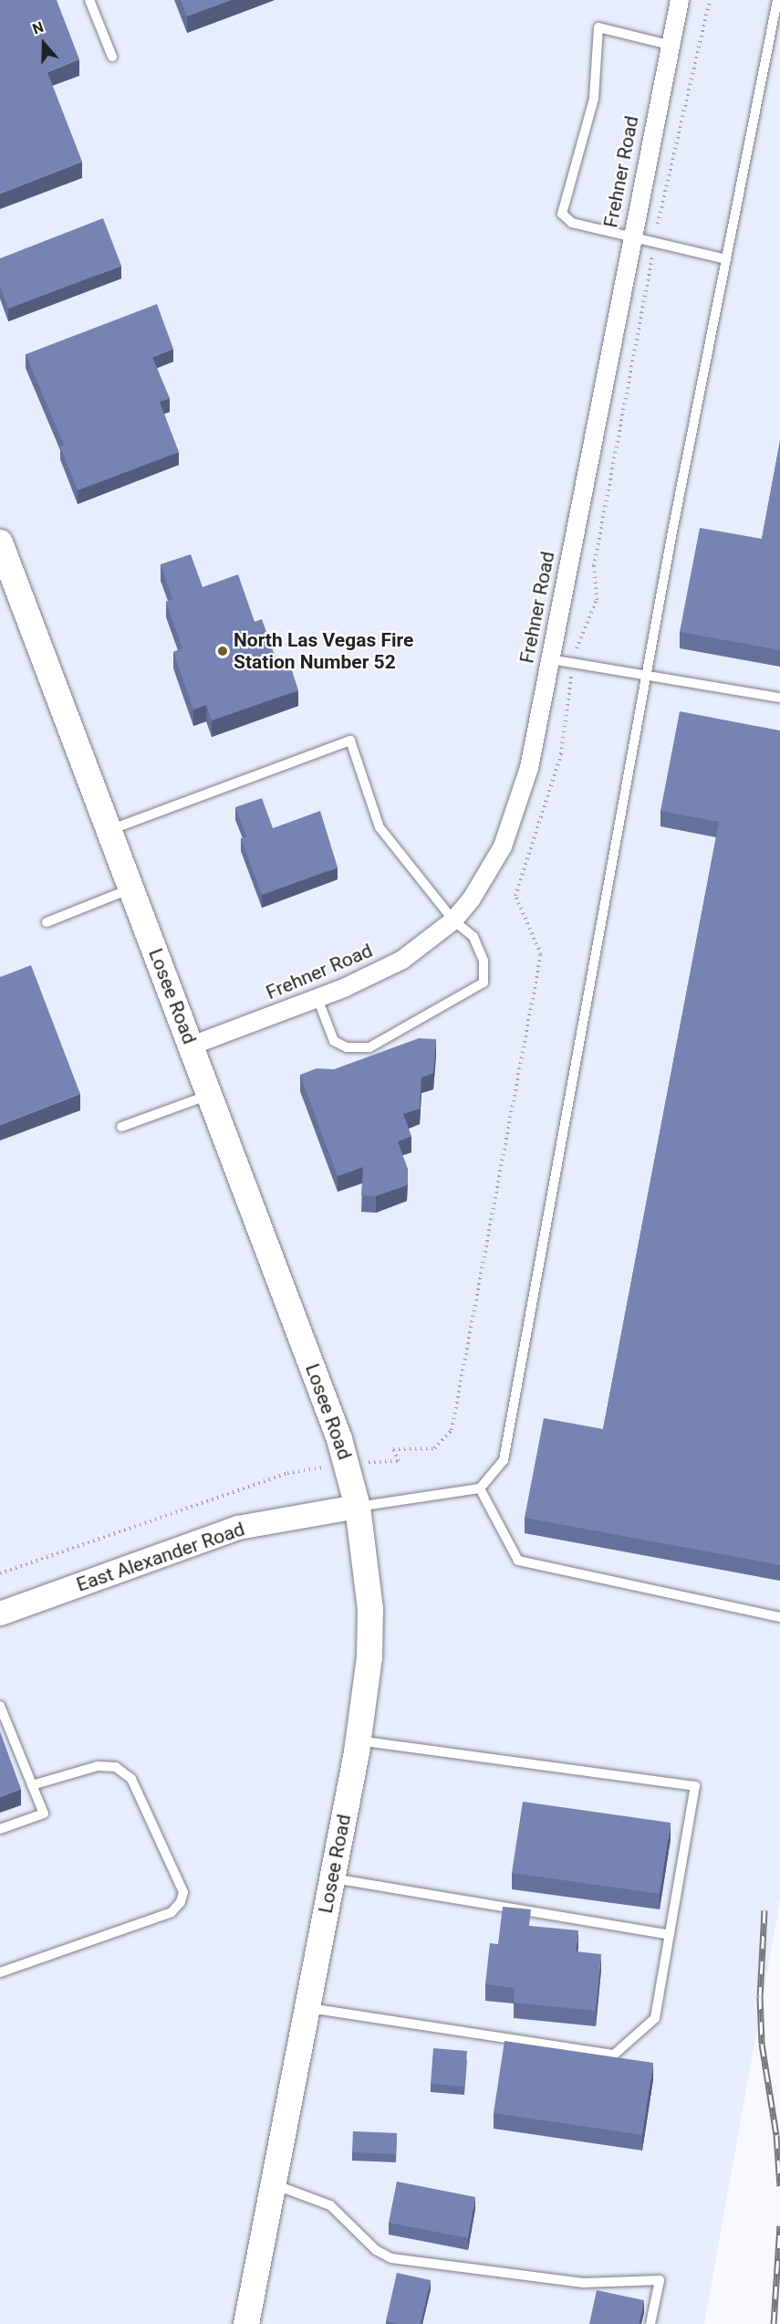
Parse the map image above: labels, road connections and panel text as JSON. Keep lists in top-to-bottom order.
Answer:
{
  "streets": {
    "main road": ["Losee Road"],
    "street": ["Frehner Road", "East Alexander Road"]
  },
  "crossings": [
    ["Frehner Road", "Losee Road"],
    ["Losee Road", "East Alexander Road"]
  ],
  "places": ["North Las Vegas Fire Station Number 52"],
  "north": "top"
}
